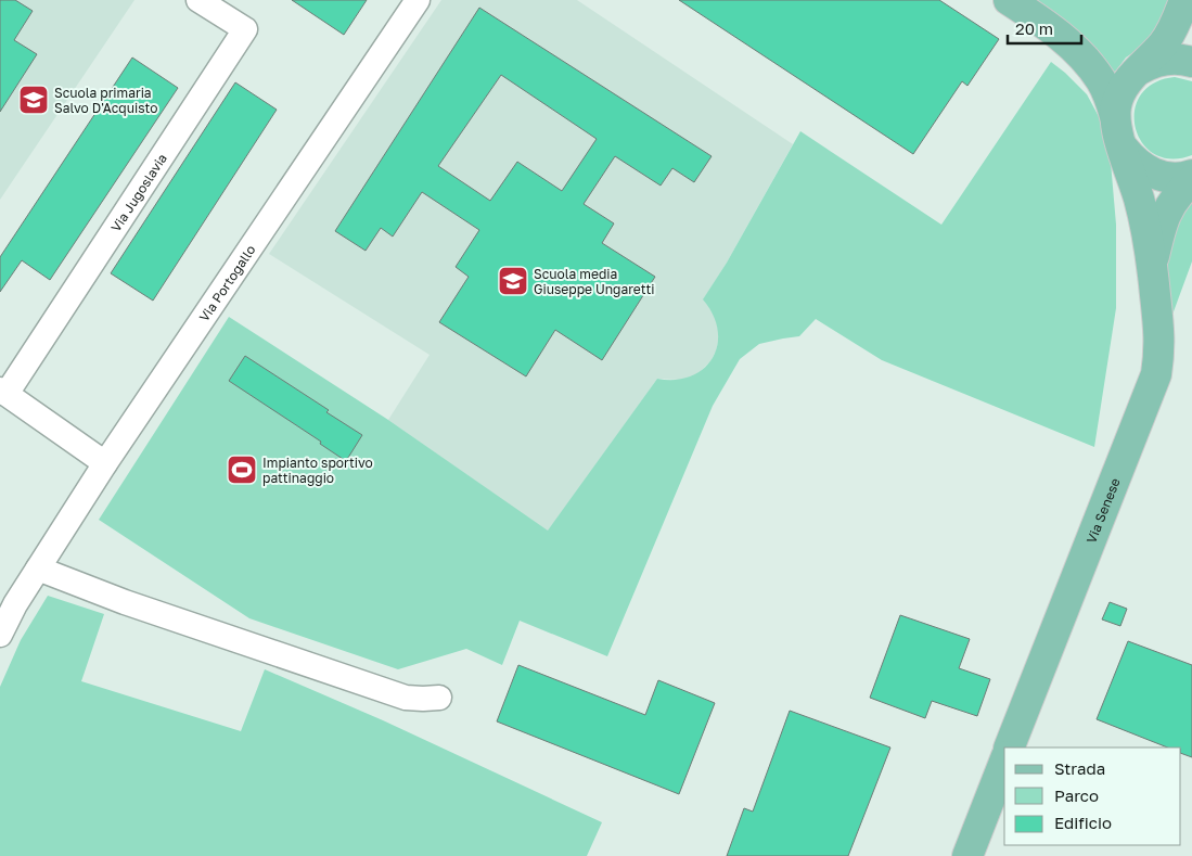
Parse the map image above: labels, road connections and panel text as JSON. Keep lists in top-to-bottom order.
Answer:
{
  "streets": {
    "main road": ["Via Senese"],
    "street": ["Via Jugoslavia", "Via Portogallo"]
  },
  "places": {
    "school or university": ["Scuola primaria Salvo D'Acquisto", "Scuola media Giuseppe Ungaretti"],
    "sports": ["Impianto sportivo pattinaggio"]
  },
  "legend": ["Strada", "Parco", "Edificio"],
  "scale_bar": "20 m"
}
